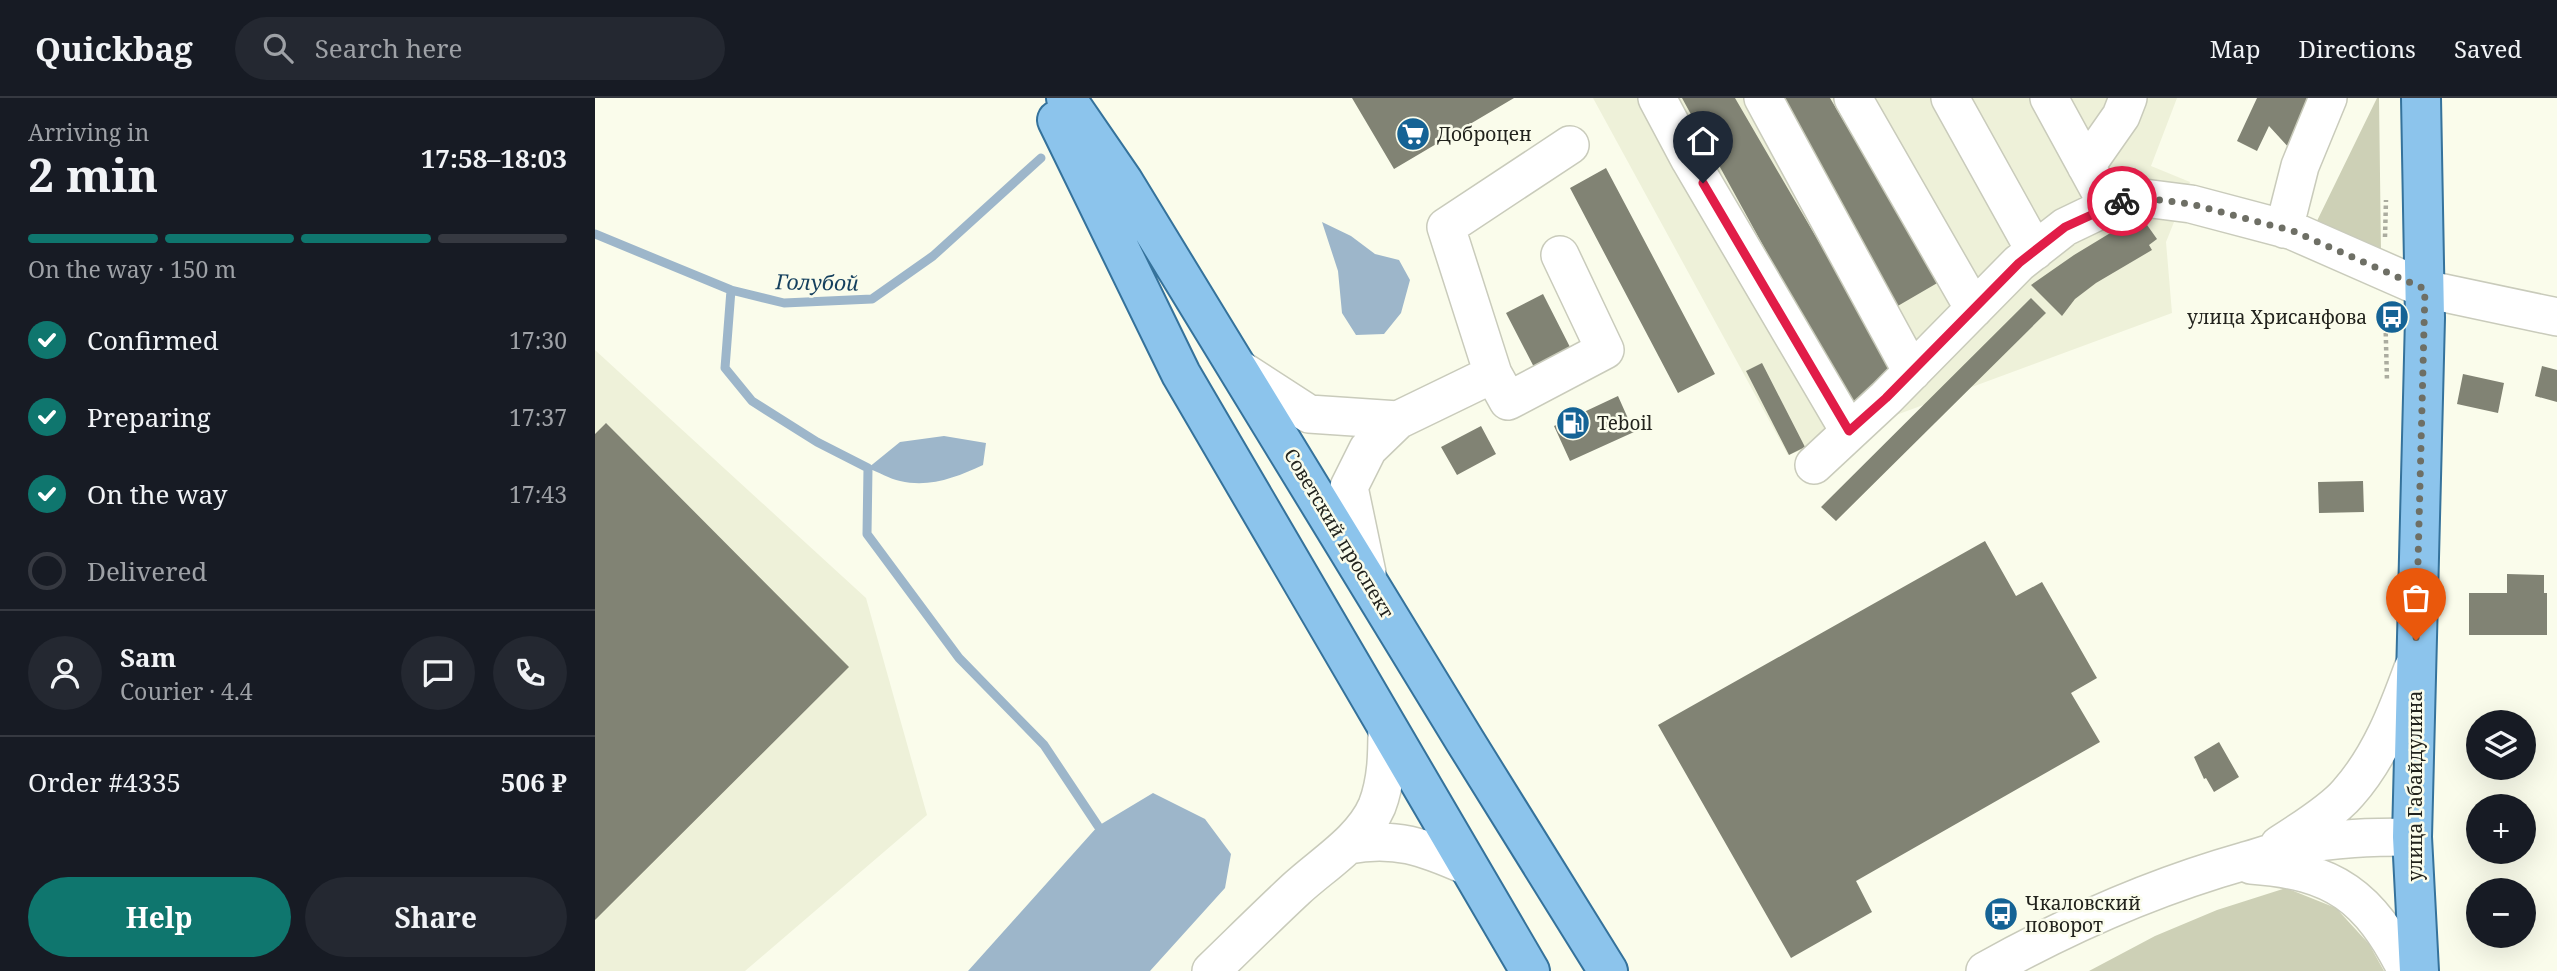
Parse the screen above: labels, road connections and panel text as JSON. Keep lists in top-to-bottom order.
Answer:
{
  "streets": {
    "main road": ["Советский проспект", "улица Габайдулина"]
  },
  "water": ["Голубой"],
  "places": {
    "supermarket": ["Доброцен"],
    "bus stop": ["улица Хрисанфова", "Чкаловский поворот"],
    "fuel station": ["Teboil"]
  },
  "page": {
    "header": "Quickbag",
    "search": "Search here",
    "nav": ["Map", "Directions", "Saved"],
    "heading": ["2 min", "Arriving in", "17:58–18:03"],
    "panel": [
      "Sam",
      "Courier · 4.4",
      "Order #4335",
      "506 ₽"
    ],
    "bar": "On the way · 150 m",
    "list": [
      ["Confirmed", "17:30"],
      ["Preparing", "17:37"],
      ["On the way", "17:43"],
      "Delivered"
    ],
    "map_buttons": ["+", "−"],
    "buttons": ["Help", "Share"]
  }
}
